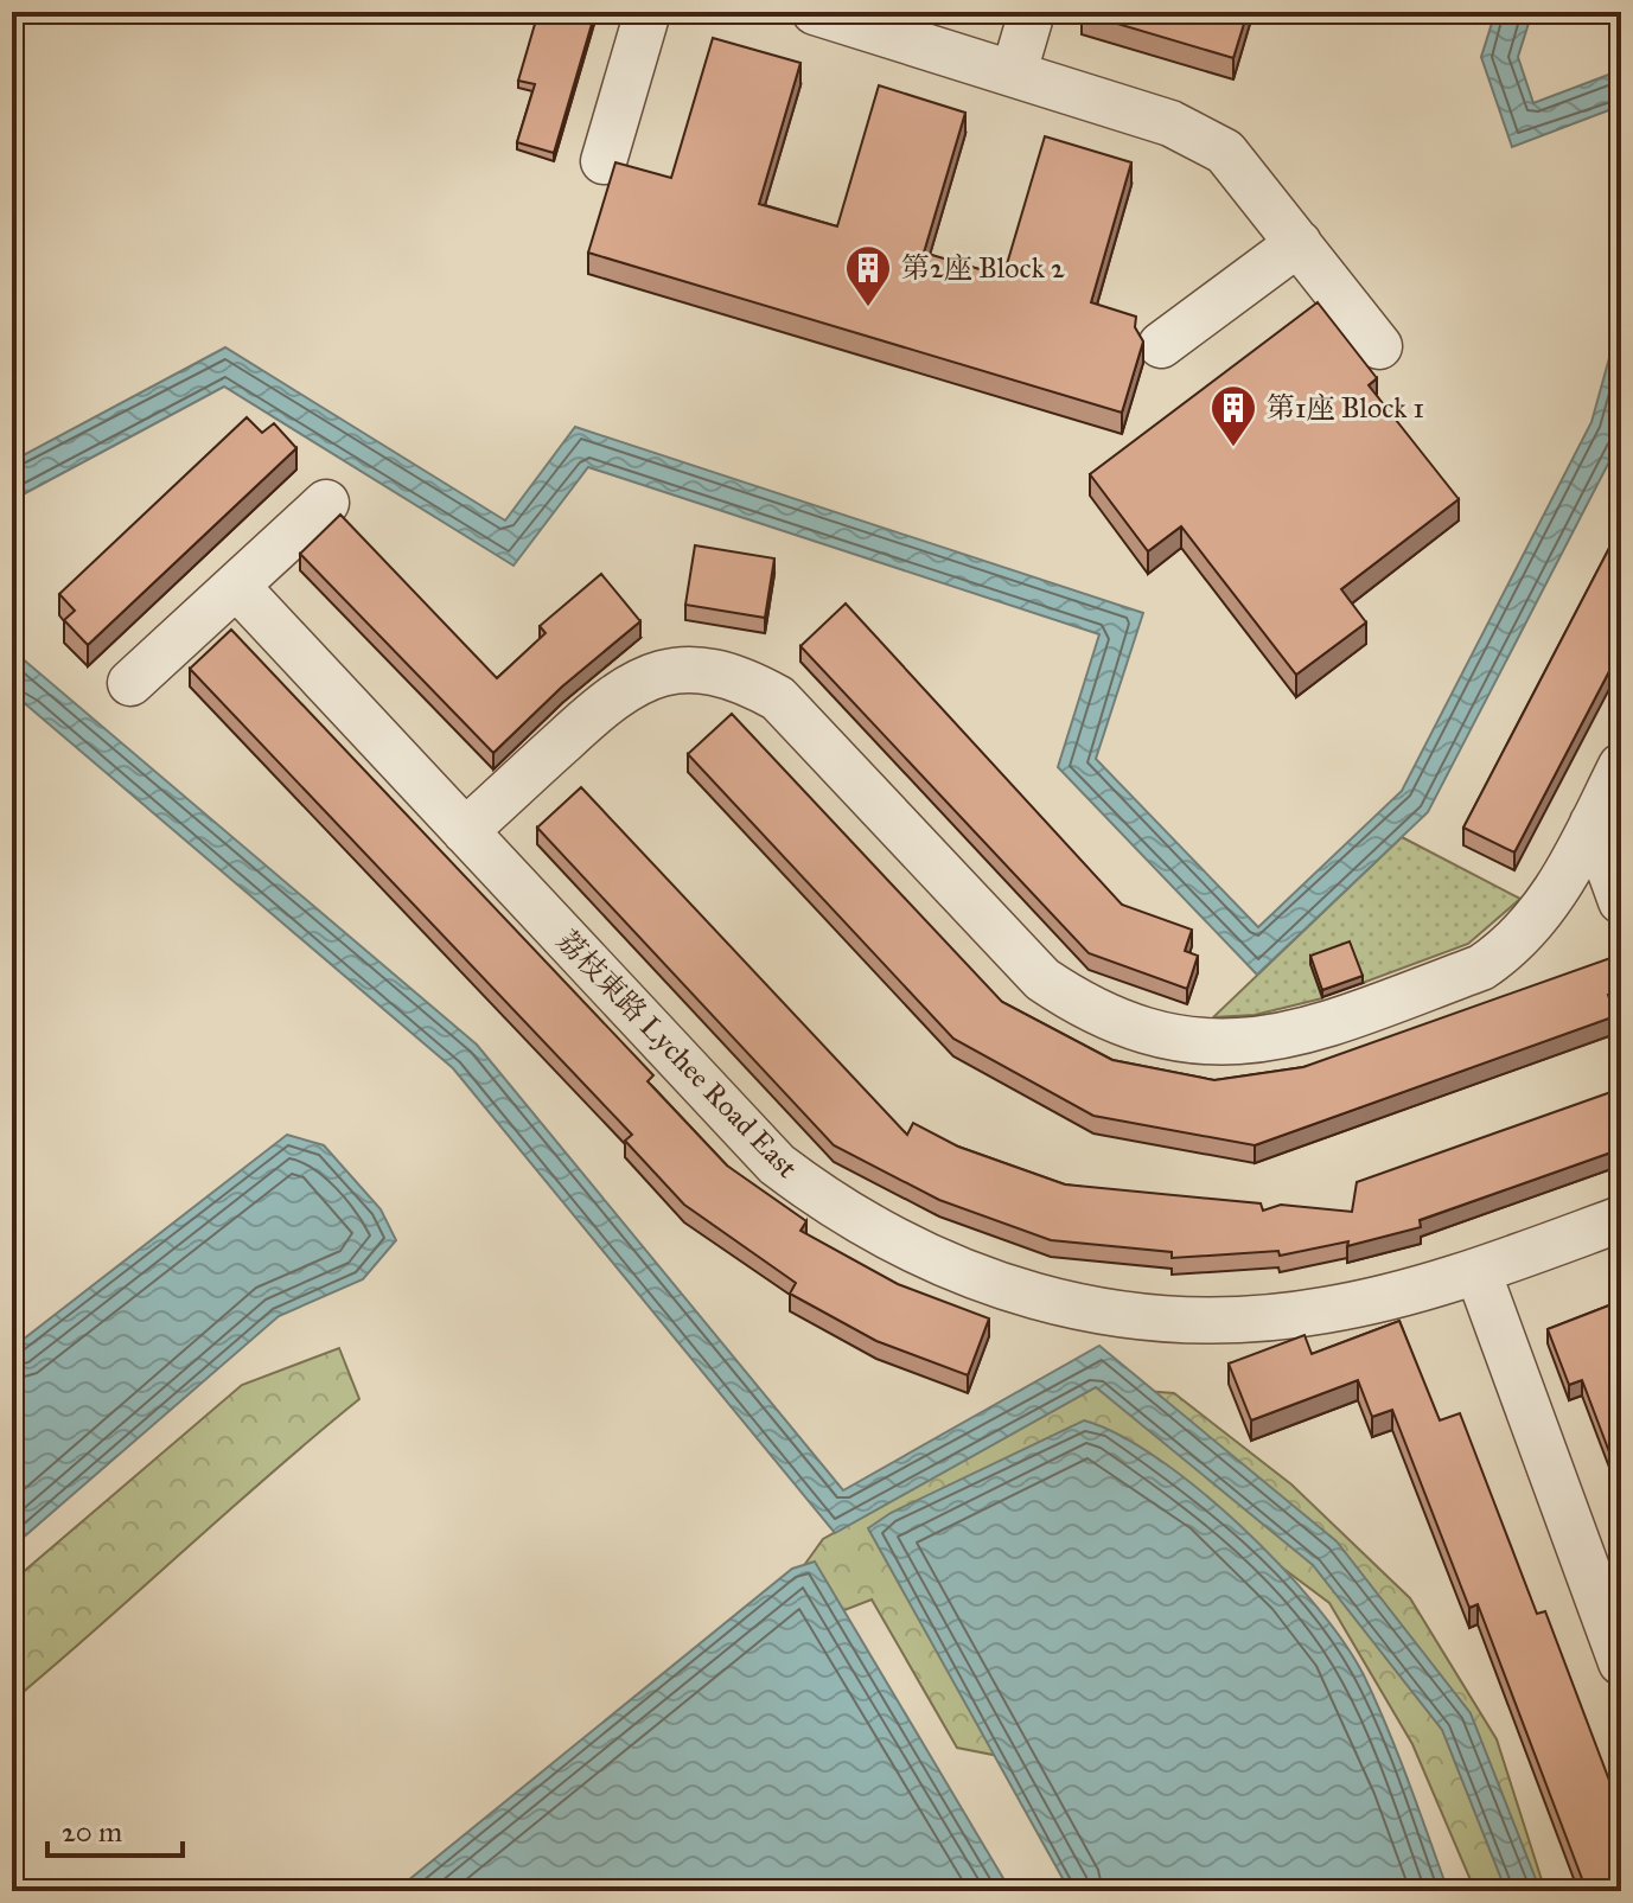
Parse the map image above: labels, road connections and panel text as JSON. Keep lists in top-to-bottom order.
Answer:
{
  "streets": {
    "street": ["荔枝東路 Lychee Road East"]
  },
  "places": {
    "building": ["第2座 Block 2", "第1座 Block 1"]
  },
  "scale_bar": "20 m"
}
